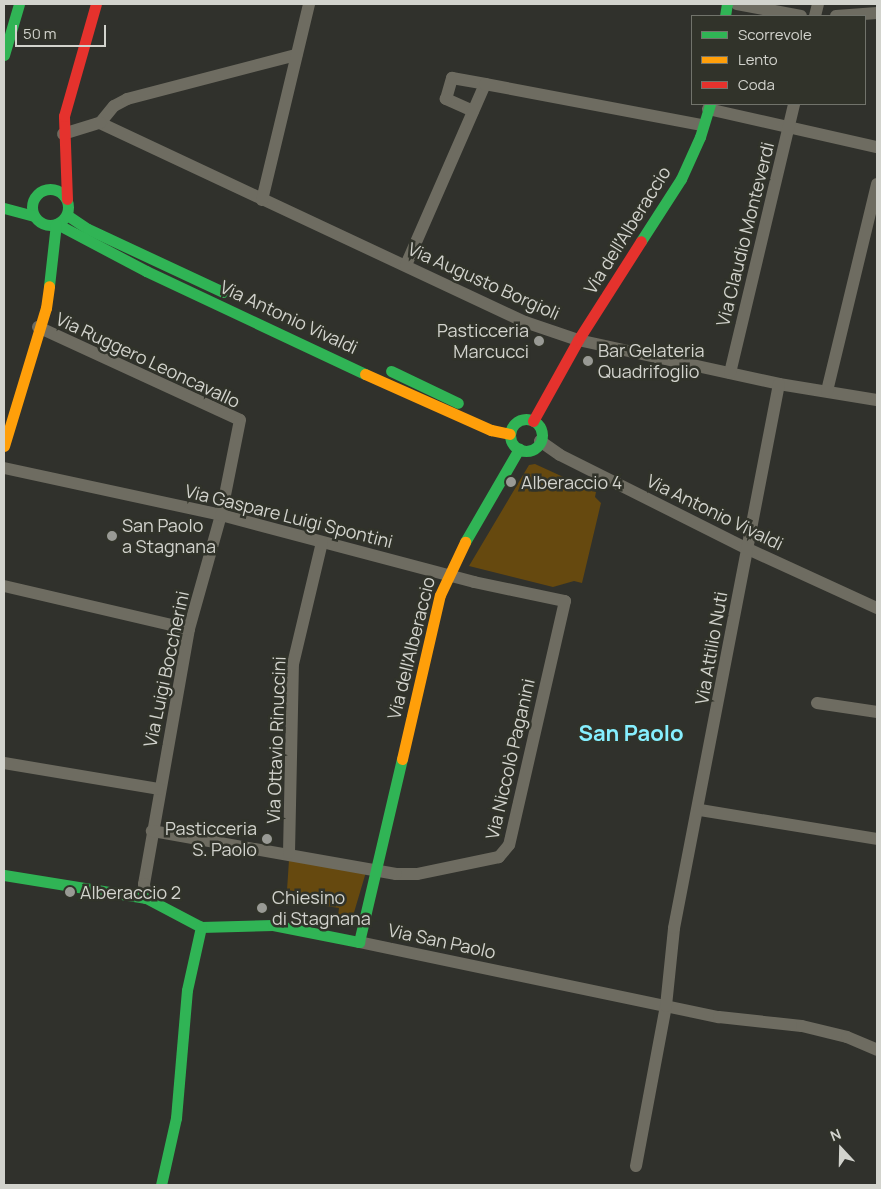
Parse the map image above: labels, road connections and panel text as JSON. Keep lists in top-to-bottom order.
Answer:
{
  "streets": {
    "street": [
      "Via dell'Alberaccio",
      "Via Claudio Monteverdi",
      "Via Augusto Borgioli",
      "Via Antonio Vivaldi",
      "Via Ruggero Leoncavallo",
      "Via Gaspare Luigi Spontini",
      "Via Attilio Nuti",
      "Via Luigi Boccherini",
      "Via Ottavio Rinuccini",
      "Via Niccolò Paganini",
      "Via San Paolo"
    ]
  },
  "crossings": [
    ["Via dell'Alberaccio", "Via Augusto Borgioli"],
    ["Via dell'Alberaccio", "Via Antonio Vivaldi"],
    ["Via dell'Alberaccio", "Via Gaspare Luigi Spontini"],
    ["Via dell'Alberaccio", "Via Niccolò Paganini"],
    ["Via dell'Alberaccio", "Via San Paolo"],
    ["Via Claudio Monteverdi", "Via Augusto Borgioli"],
    ["Via Augusto Borgioli", "Via Attilio Nuti"],
    ["Via Antonio Vivaldi", "Via Attilio Nuti"],
    ["Via Ruggero Leoncavallo", "Via Gaspare Luigi Spontini"],
    ["Via Ruggero Leoncavallo", "Via Luigi Boccherini"],
    ["Via Gaspare Luigi Spontini", "Via Luigi Boccherini"],
    ["Via Gaspare Luigi Spontini", "Via Ottavio Rinuccini"],
    ["Via Gaspare Luigi Spontini", "Via Niccolò Paganini"],
    ["Via Attilio Nuti", "Via San Paolo"]
  ],
  "districts": ["San Paolo"],
  "places": [
    "Pasticceria Marcucci",
    "Bar Gelateria Quadrifoglio",
    "Alberaccio 4",
    "San Paolo a Stagnana",
    "Pasticceria S. Paolo",
    "Alberaccio 2",
    "Chiesino di Stagnana"
  ],
  "legend": ["Scorrevole", "Lento", "Coda"],
  "scale_bar": "50 m",
  "north": "top"
}
